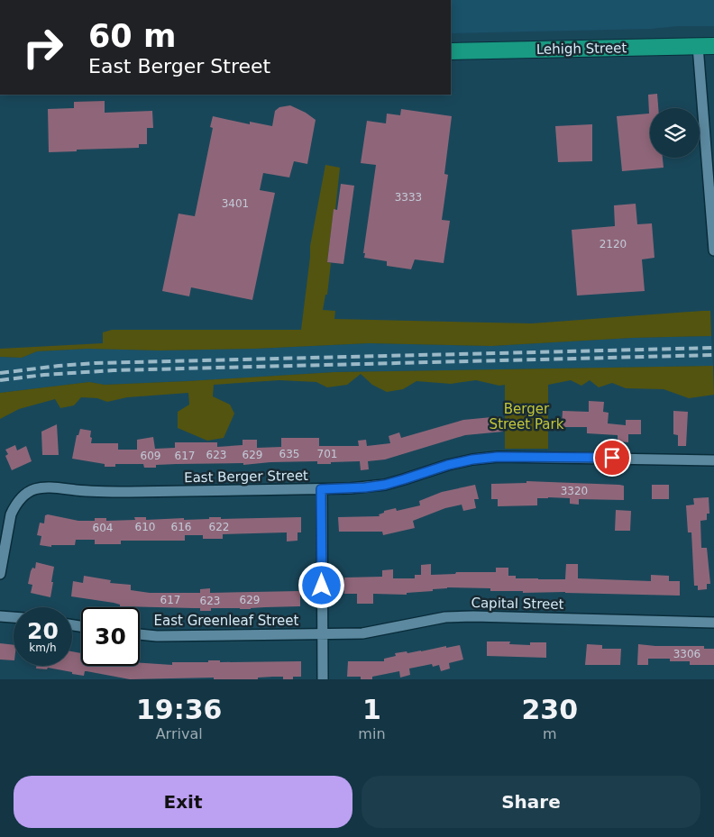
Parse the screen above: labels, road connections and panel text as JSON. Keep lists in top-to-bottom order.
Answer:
{
  "streets": {
    "highway": ["Lehigh Street"],
    "street": ["East Berger Street", "Capital Street", "East Greenleaf Street"]
  },
  "crossings": [
    ["Capital Street", "East Greenleaf Street"]
  ],
  "parks": ["Berger Street Park"],
  "house_numbers": [
    "3333",
    "3401",
    "2120",
    "635",
    "701",
    "623",
    "629",
    "609",
    "617",
    "3320",
    "610",
    "616",
    "622",
    "604",
    "617",
    "629",
    "623",
    "3306"
  ],
  "page": {
    "turn": ["60 m", "East Berger Street"],
    "speed": "20 km/h",
    "limit": "30",
    "eta": [
      "19:36",
      "Arrival",
      "1",
      "min",
      "230",
      "m"
    ],
    "buttons": ["Exit", "Share"]
  }
}
